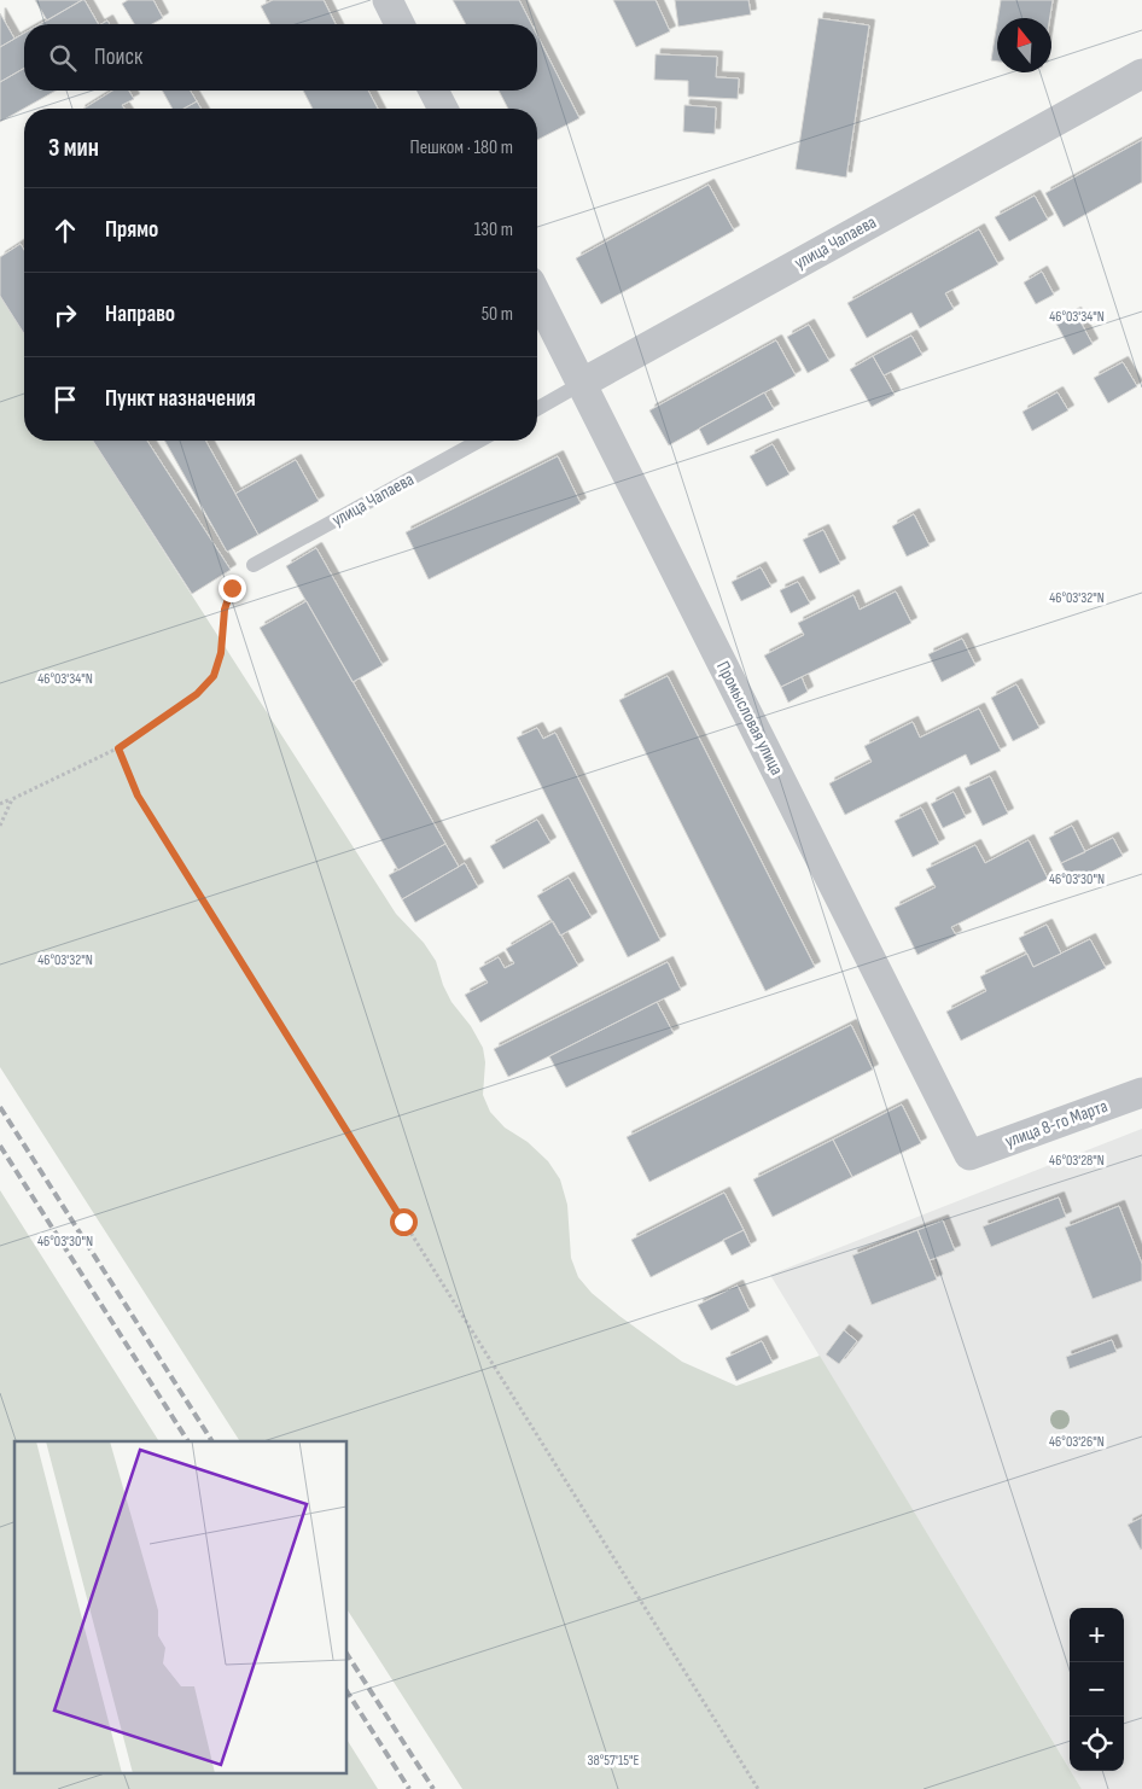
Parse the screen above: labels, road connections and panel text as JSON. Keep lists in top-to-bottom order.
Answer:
{
  "streets": {
    "street": ["улица Чапаева", "Промысловая улица", "улица 8-го Марта"]
  },
  "crossings": [
    ["улица Чапаева", "Промысловая улица"],
    ["Промысловая улица", "улица 8-го Марта"]
  ],
  "north": "top",
  "page": {
    "search": "Поиск",
    "heading": ["3 мин", "Пешком · 180 m"],
    "list": [
      ["Прямо", "130 m"],
      ["Направо", "50 m"],
      "Пункт назначения"
    ],
    "map_buttons": ["+", "−"]
  },
  "coordinates": [
    "46°03'34\"N",
    "46°03'32\"N",
    "46°03'30\"N",
    "46°03'28\"N",
    "46°03'26\"N",
    "38°57'15\"E"
  ]
}
